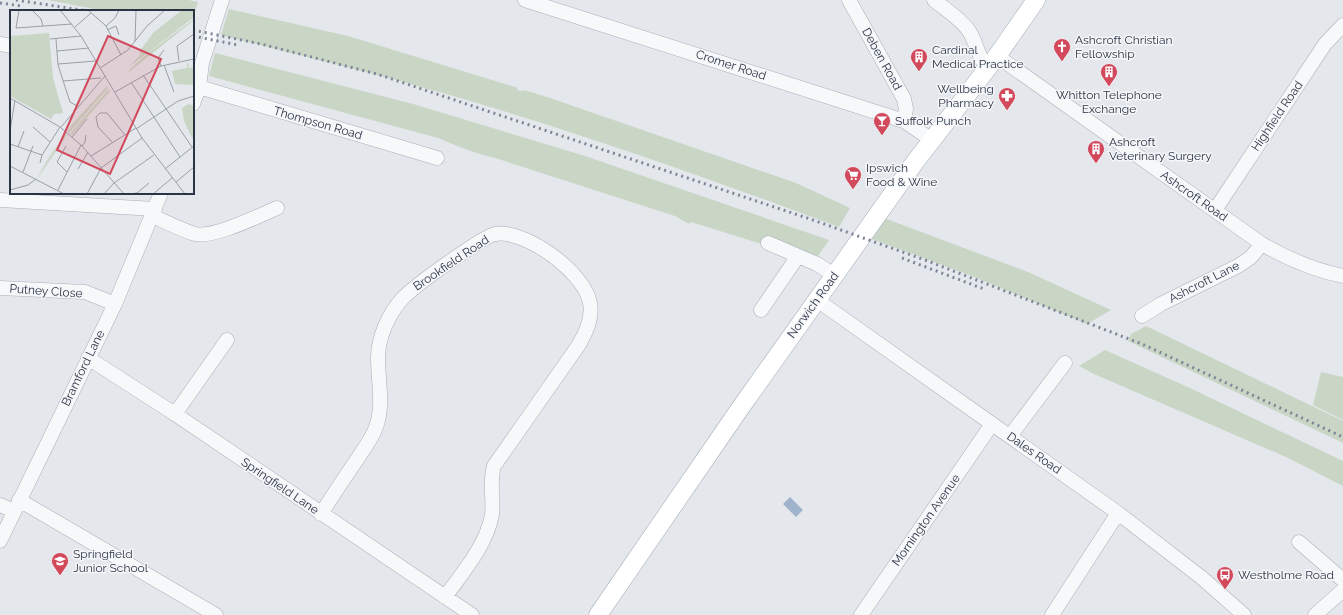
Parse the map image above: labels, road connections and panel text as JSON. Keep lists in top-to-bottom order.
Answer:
{
  "streets": {
    "main road": ["Norwich Road"],
    "street": [
      "Deben Road",
      "Cromer Road",
      "Highfield Road",
      "Thompson Road",
      "Ashcroft Road",
      "Brookfield Road",
      "Ashcroft Lane",
      "Putney Close",
      "Bramford Lane",
      "Dales Road",
      "Springfield Lane",
      "Mornington Avenue"
    ]
  },
  "crossings": [
    ["Deben Road", "Cromer Road"],
    ["Cromer Road", "Norwich Road"],
    ["Highfield Road", "Ashcroft Road"],
    ["Ashcroft Road", "Ashcroft Lane"],
    ["Ashcroft Road", "Norwich Road"],
    ["Brookfield Road", "Springfield Lane"],
    ["Putney Close", "Bramford Lane"],
    ["Norwich Road", "Dales Road"],
    ["Bramford Lane", "Springfield Lane"],
    ["Dales Road", "Mornington Avenue"]
  ],
  "places": {
    "church": ["Ashcroft Christian Fellowship"],
    "building": ["Cardinal Medical Practice", "Whitton Telephone Exchange", "Ashcroft Veterinary Surgery"],
    "pharmacy": ["Wellbeing Pharmacy"],
    "bar": ["Suffolk Punch"],
    "supermarket": ["Ipswich Food & Wine"],
    "school or university": ["Springfield Junior School"],
    "bus stop": ["Westholme Road"]
  }
}
